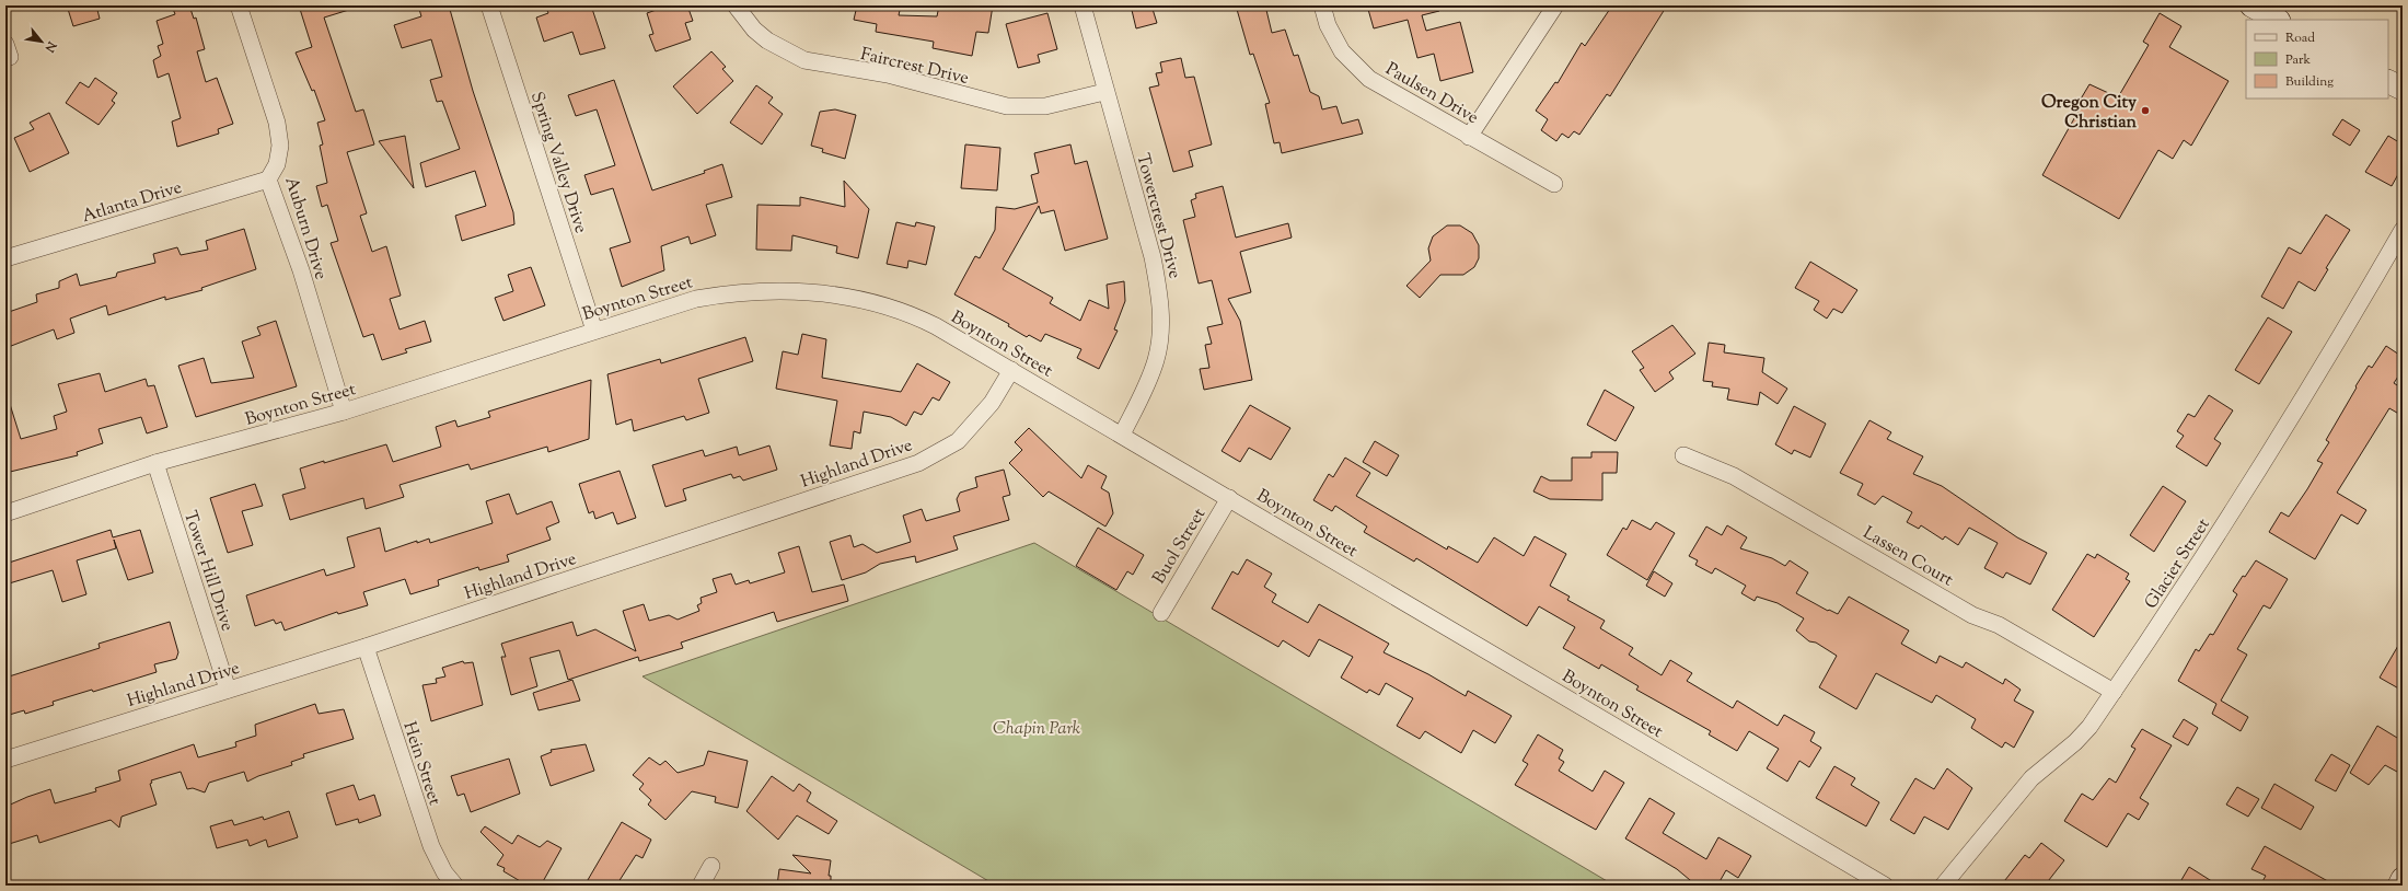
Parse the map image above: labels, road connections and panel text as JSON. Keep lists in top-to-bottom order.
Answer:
{
  "streets": {
    "street": [
      "Faircrest Drive",
      "Paulsen Drive",
      "Spring Valley Drive",
      "Atlanta Drive",
      "Towercrest Drive",
      "Auburn Drive",
      "Boynton Street",
      "Highland Drive",
      "Buol Street",
      "Lassen Court",
      "Glacier Street",
      "Tower Hill Drive",
      "Hein Street"
    ]
  },
  "crossings": [
    ["Faircrest Drive", "Towercrest Drive"],
    ["Spring Valley Drive", "Boynton Street"],
    ["Atlanta Drive", "Auburn Drive"],
    ["Towercrest Drive", "Boynton Street"],
    ["Auburn Drive", "Boynton Street"],
    ["Boynton Street", "Highland Drive"],
    ["Boynton Street", "Buol Street"],
    ["Boynton Street", "Tower Hill Drive"],
    ["Highland Drive", "Tower Hill Drive"],
    ["Highland Drive", "Hein Street"],
    ["Lassen Court", "Glacier Street"]
  ],
  "parks": ["Chapin Park"],
  "places": ["Oregon City Christian"],
  "legend": ["Road", "Park", "Building"],
  "north": "bottom right"
}
